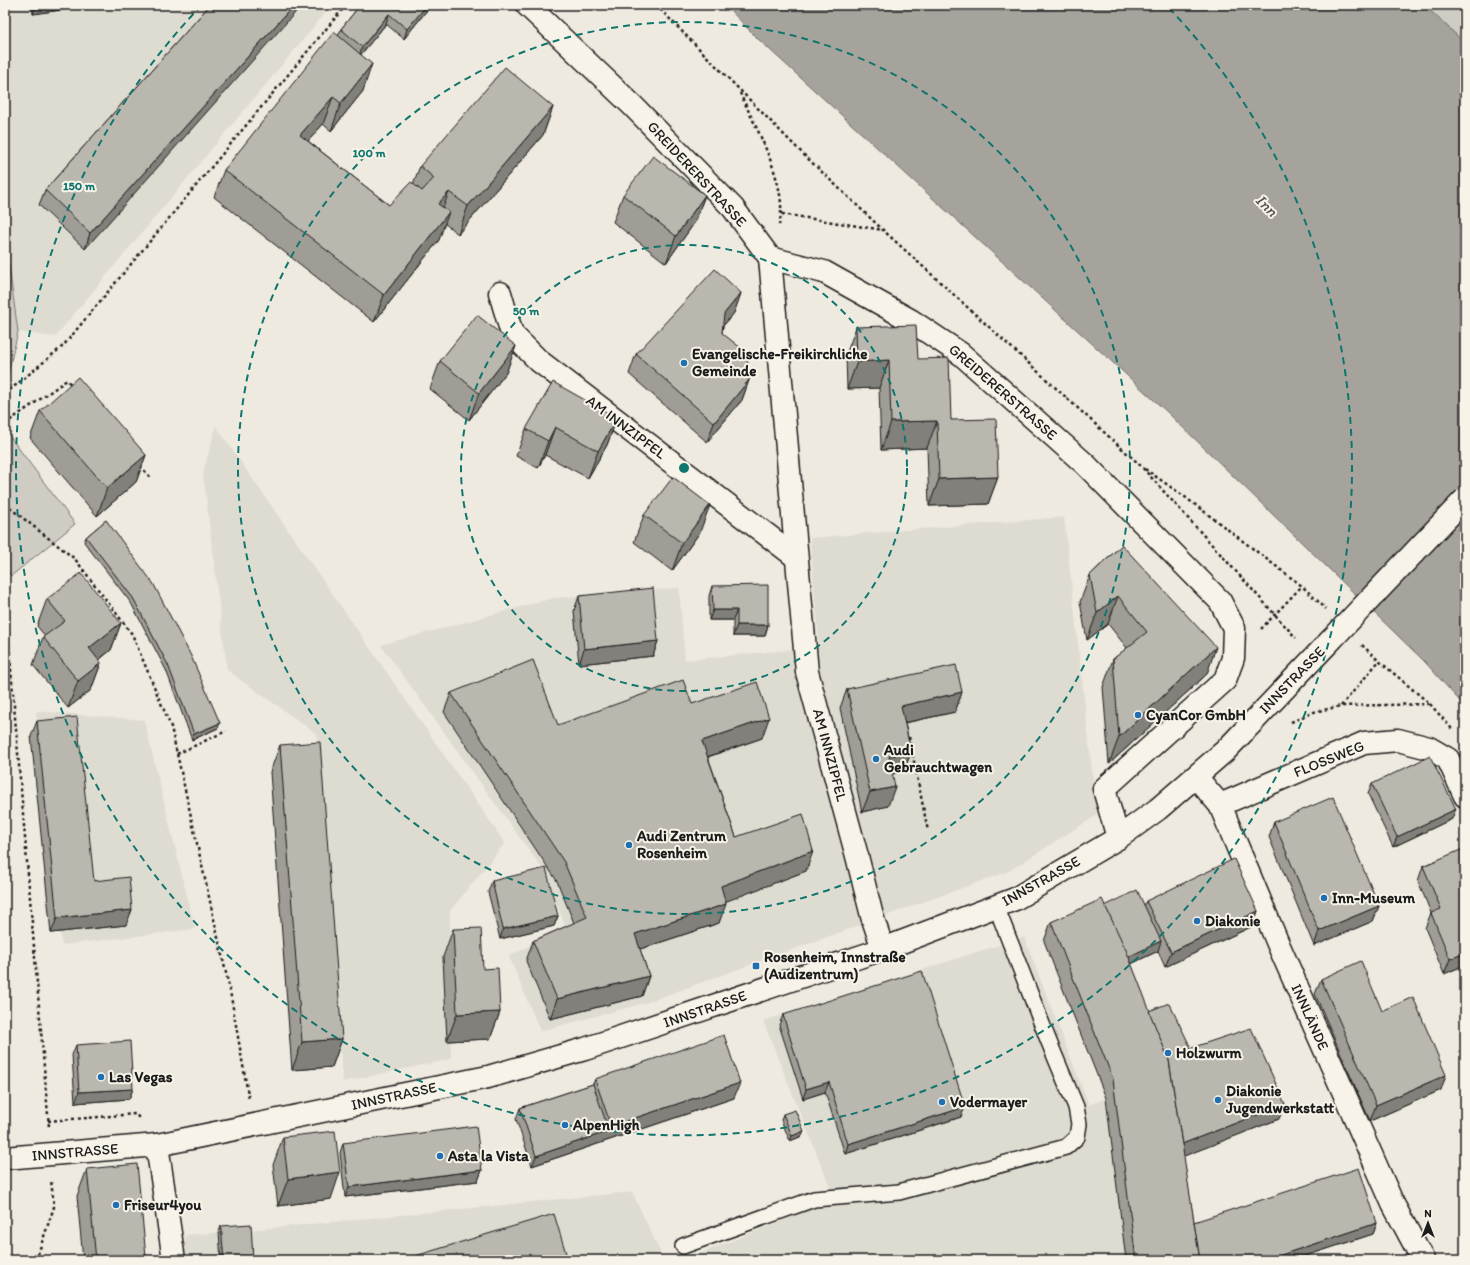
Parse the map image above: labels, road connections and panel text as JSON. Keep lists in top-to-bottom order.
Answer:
{
  "streets": {
    "street": [
      "GREIDERERSTRASSE",
      "AM INNZIPFEL",
      "INNSTRASSE",
      "FLOSSWEG",
      "INNLÄNDE"
    ]
  },
  "crossings": [
    ["GREIDERERSTRASSE", "AM INNZIPFEL"],
    ["GREIDERERSTRASSE", "INNSTRASSE"],
    ["AM INNZIPFEL", "INNSTRASSE"],
    ["INNSTRASSE", "INNLÄNDE"],
    ["FLOSSWEG", "INNLÄNDE"]
  ],
  "water": ["Inn"],
  "places": {
    "other": [
      "Evangelische-Freikirchliche Gemeinde",
      "CyanCor GmbH",
      "Audi Gebrauchtwagen",
      "Audi Zentrum Rosenheim",
      "Inn-Museum",
      "Diakonie",
      "Holzwurm",
      "Las Vegas",
      "Diakonie Jugendwerkstatt",
      "Vodermayer",
      "AlpenHigh",
      "Asta la Vista",
      "Friseur4you"
    ],
    "transit": ["Rosenheim, Innstraße (Audizentrum)"]
  },
  "north": "top",
  "rings": ["100 m", "150 m", "50 m"]
}
